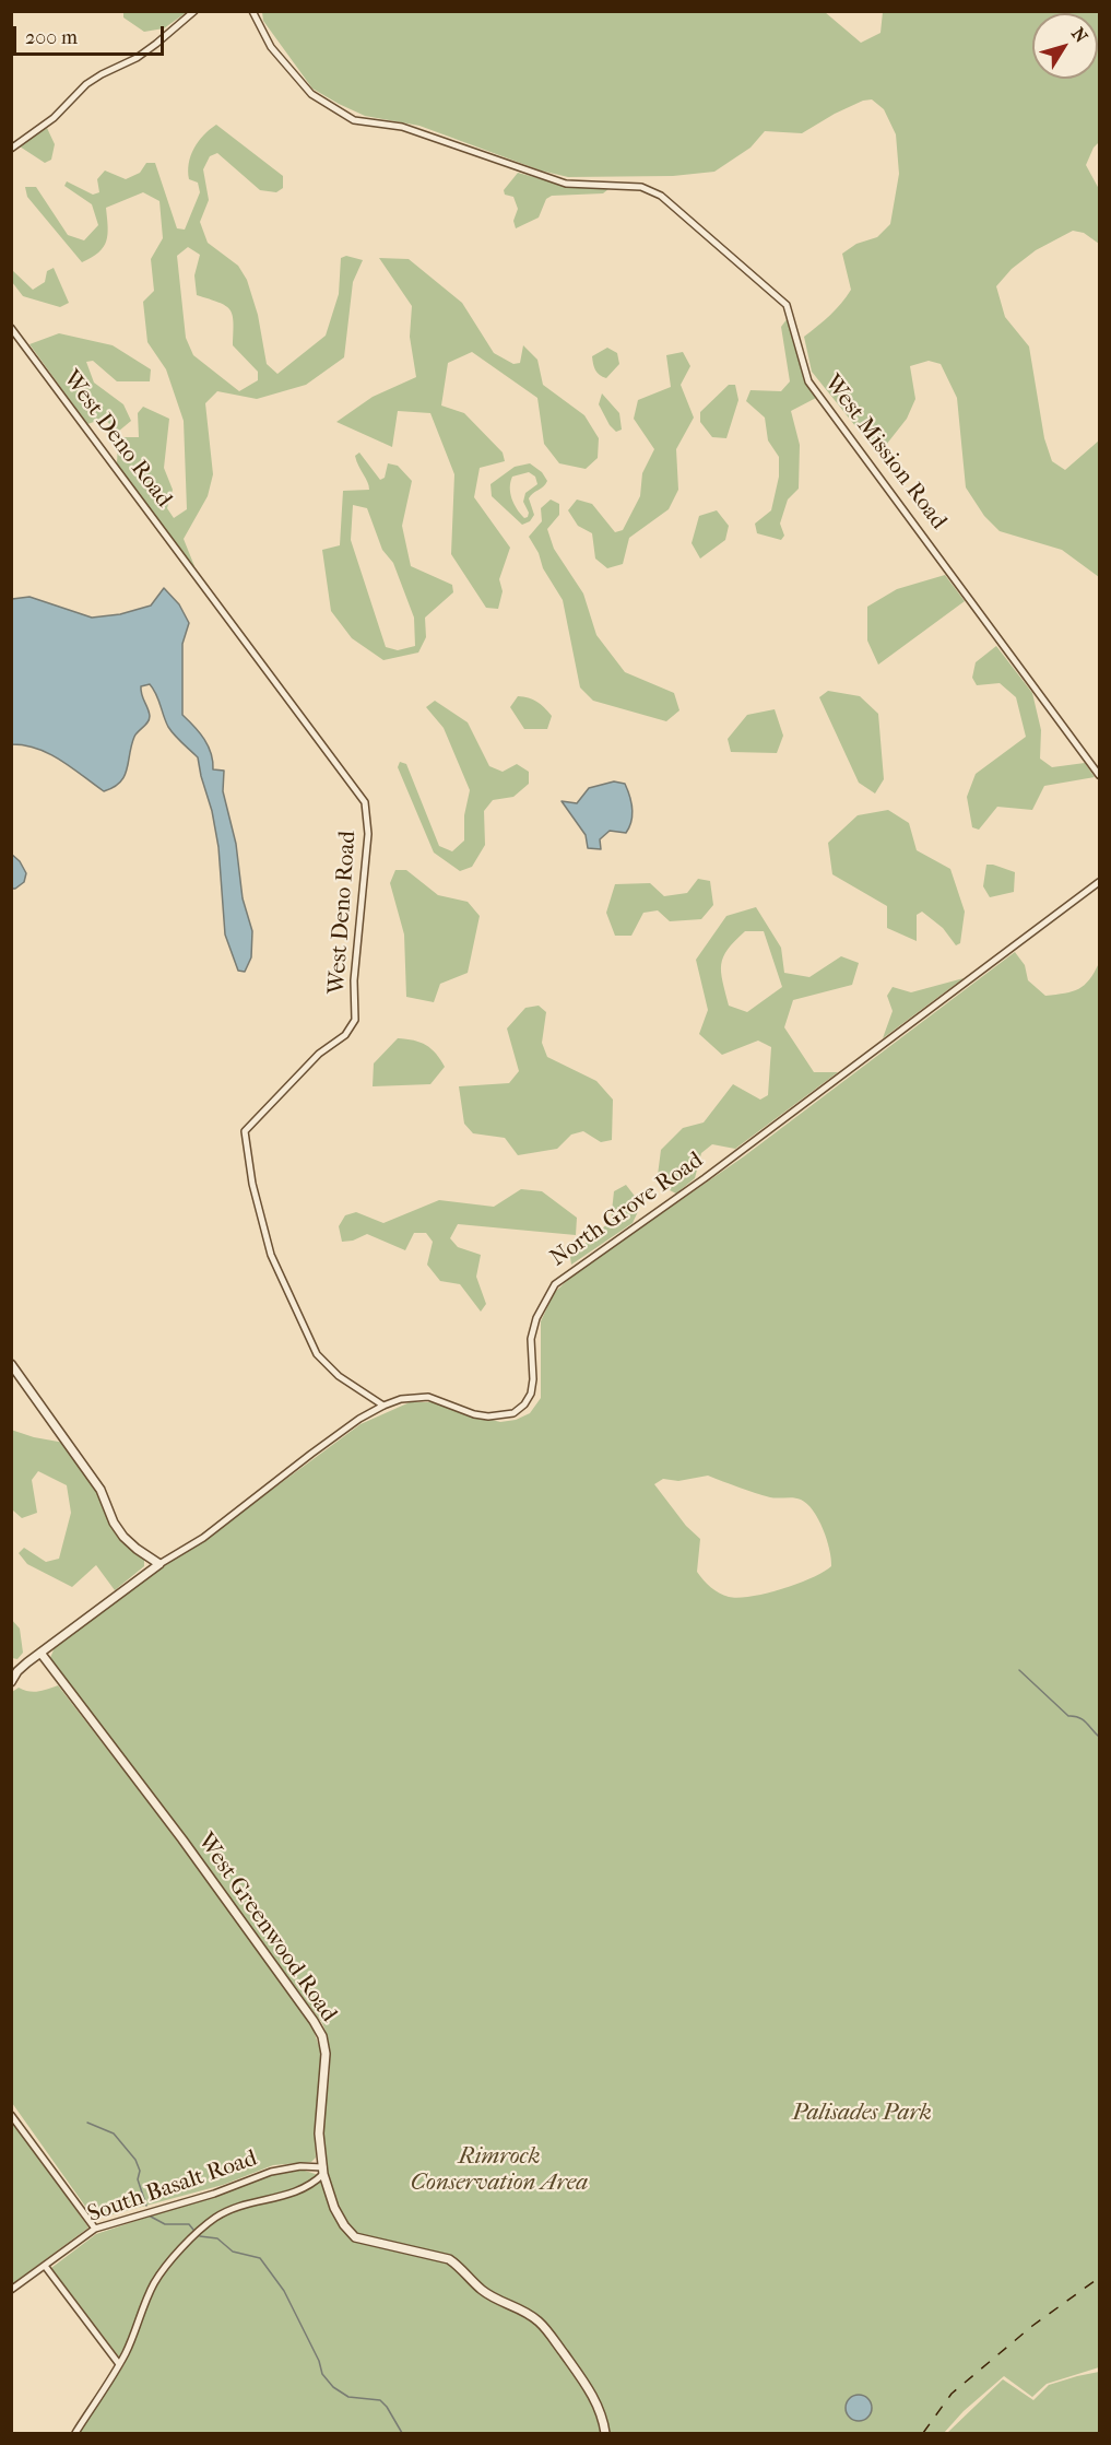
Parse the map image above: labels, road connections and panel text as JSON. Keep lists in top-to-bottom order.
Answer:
{
  "streets": {
    "street": [
      "West Deno Road",
      "West Mission Road",
      "North Grove Road",
      "West Greenwood Road",
      "South Basalt Road"
    ]
  },
  "crossings": [
    ["West Deno Road", "North Grove Road"],
    ["West Greenwood Road", "South Basalt Road"]
  ],
  "parks": ["Palisades Park", "Rimrock Conservation Area"],
  "scale_bar": "200 m",
  "north": "top right"
}
